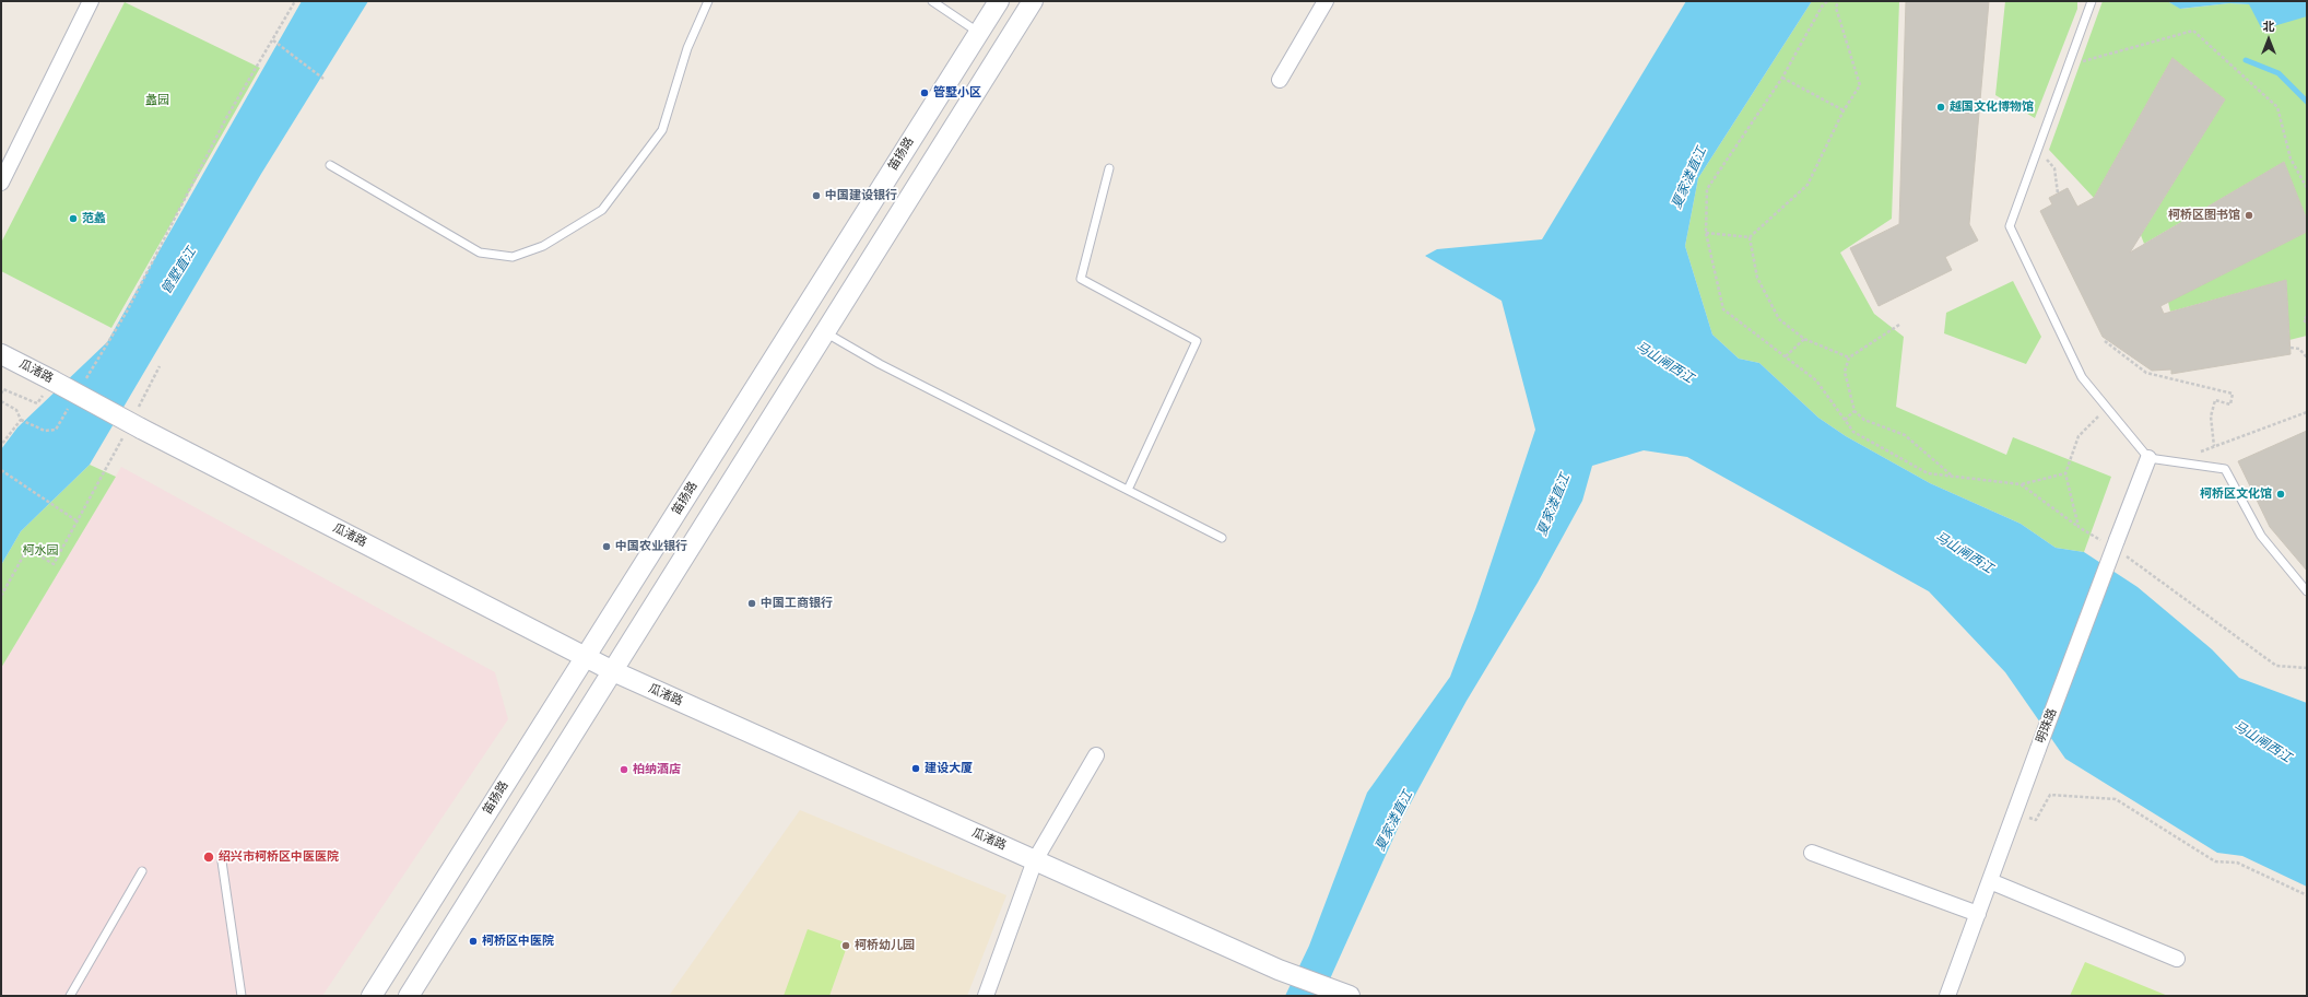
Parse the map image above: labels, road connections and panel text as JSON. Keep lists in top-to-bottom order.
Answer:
{
  "streets": {
    "street": ["笛扬路", "瓜渚路", "明珠路"]
  },
  "crossings": [
    ["笛扬路", "瓜渚路"]
  ],
  "water": ["夏家溇直江", "管墅直江", "马山闸西江"],
  "parks": ["蠡园", "柯水园"],
  "places": [
    "管墅小区",
    "越国文化博物馆",
    "中国建设银行",
    "柯桥区图书馆",
    "范蠡",
    "柯桥区文化馆",
    "中国农业银行",
    "中国工商银行",
    "建设大厦",
    "柏纳酒店",
    "绍兴市柯桥区中医医院",
    "柯桥区中医院",
    "柯桥幼儿园"
  ],
  "north": "top"
}
